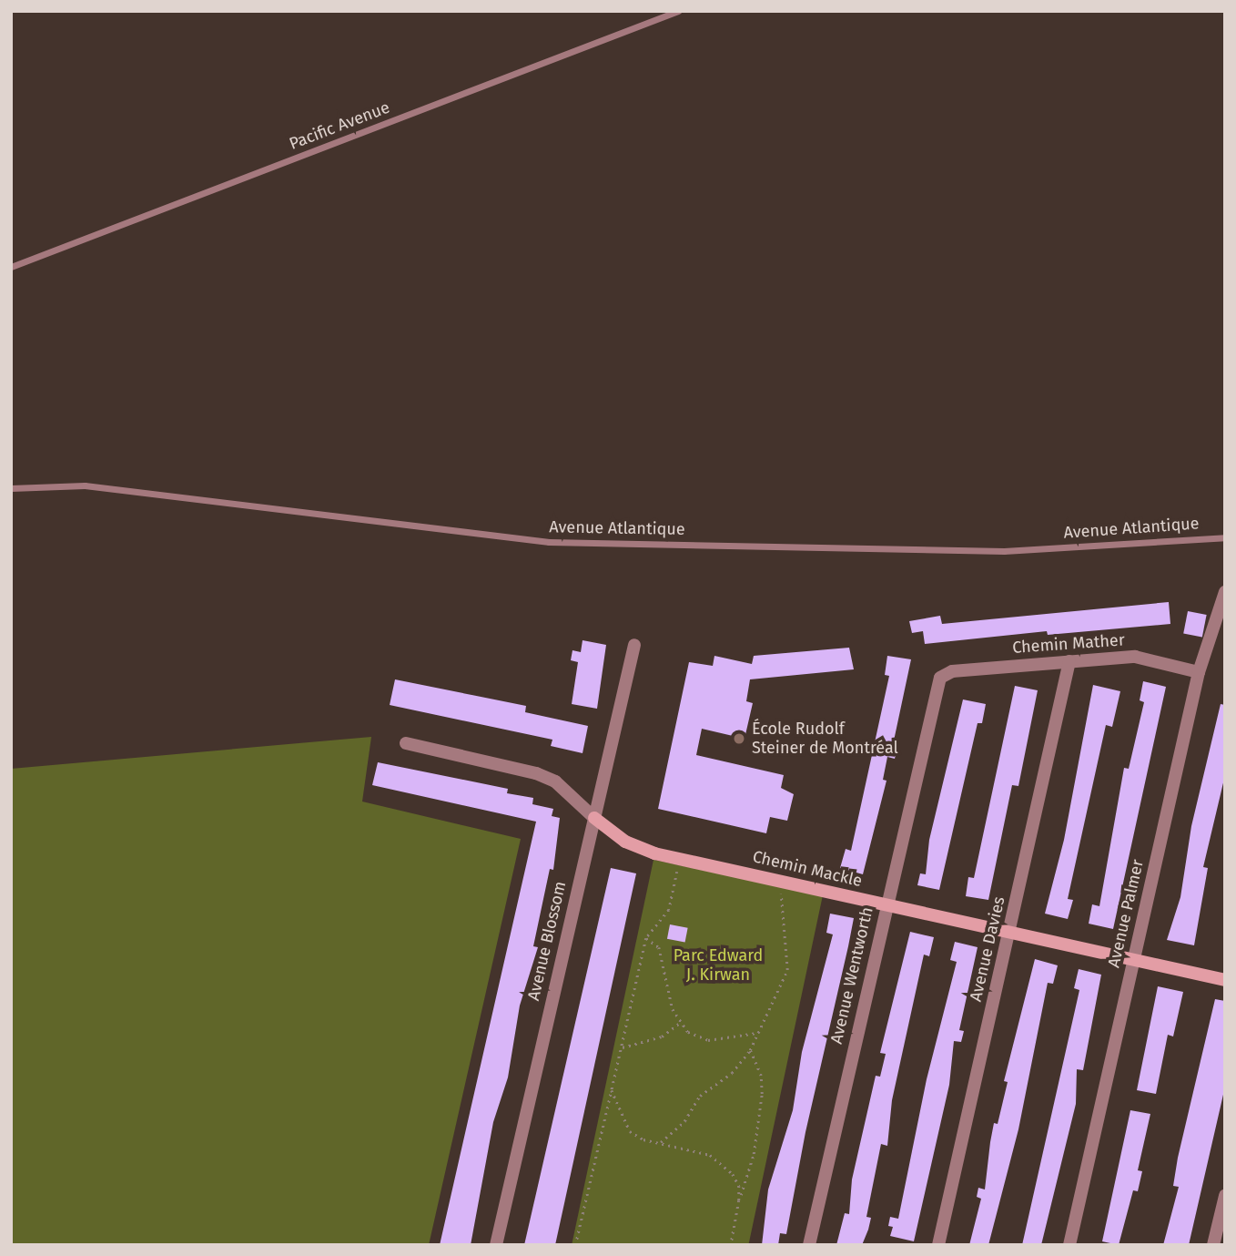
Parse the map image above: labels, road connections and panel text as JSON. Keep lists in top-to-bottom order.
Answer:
{
  "streets": {
    "street": [
      "Chemin Mather",
      "Chemin Mackle",
      "Avenue Palmer",
      "Avenue Blossom",
      "Avenue Davies",
      "Avenue Wentworth"
    ],
    "lane": ["Pacific Avenue", "Avenue Atlantique"]
  },
  "crossings": [
    ["Chemin Mather", "Avenue Palmer"],
    ["Chemin Mather", "Avenue Davies"],
    ["Chemin Mather", "Avenue Wentworth"],
    ["Chemin Mackle", "Avenue Palmer"],
    ["Chemin Mackle", "Avenue Blossom"],
    ["Chemin Mackle", "Avenue Davies"],
    ["Chemin Mackle", "Avenue Wentworth"]
  ],
  "parks": ["Parc Edward J. Kirwan"],
  "places": ["École Rudolf Steiner de Montréal"]
}
